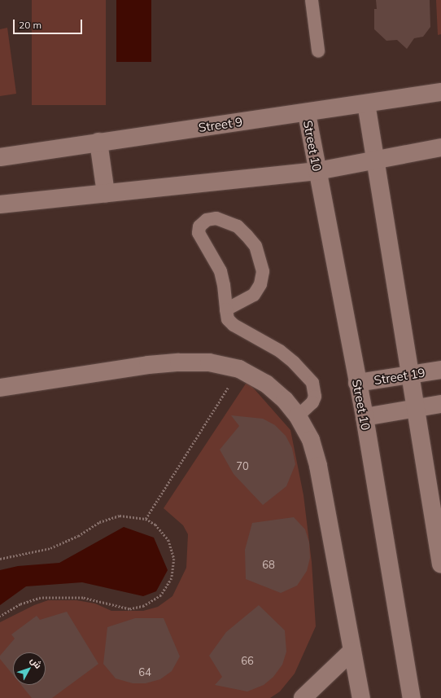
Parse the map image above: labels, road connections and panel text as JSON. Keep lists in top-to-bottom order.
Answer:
{
  "streets": {
    "street": ["Street 9", "Street 10", "Street 19"]
  },
  "crossings": [
    ["Street 9", "Street 10"],
    ["Street 10", "Street 19"]
  ],
  "house_numbers": [
    "70",
    "68",
    "66",
    "64"
  ],
  "scale_bar": "20 m",
  "north": "top right"
}
